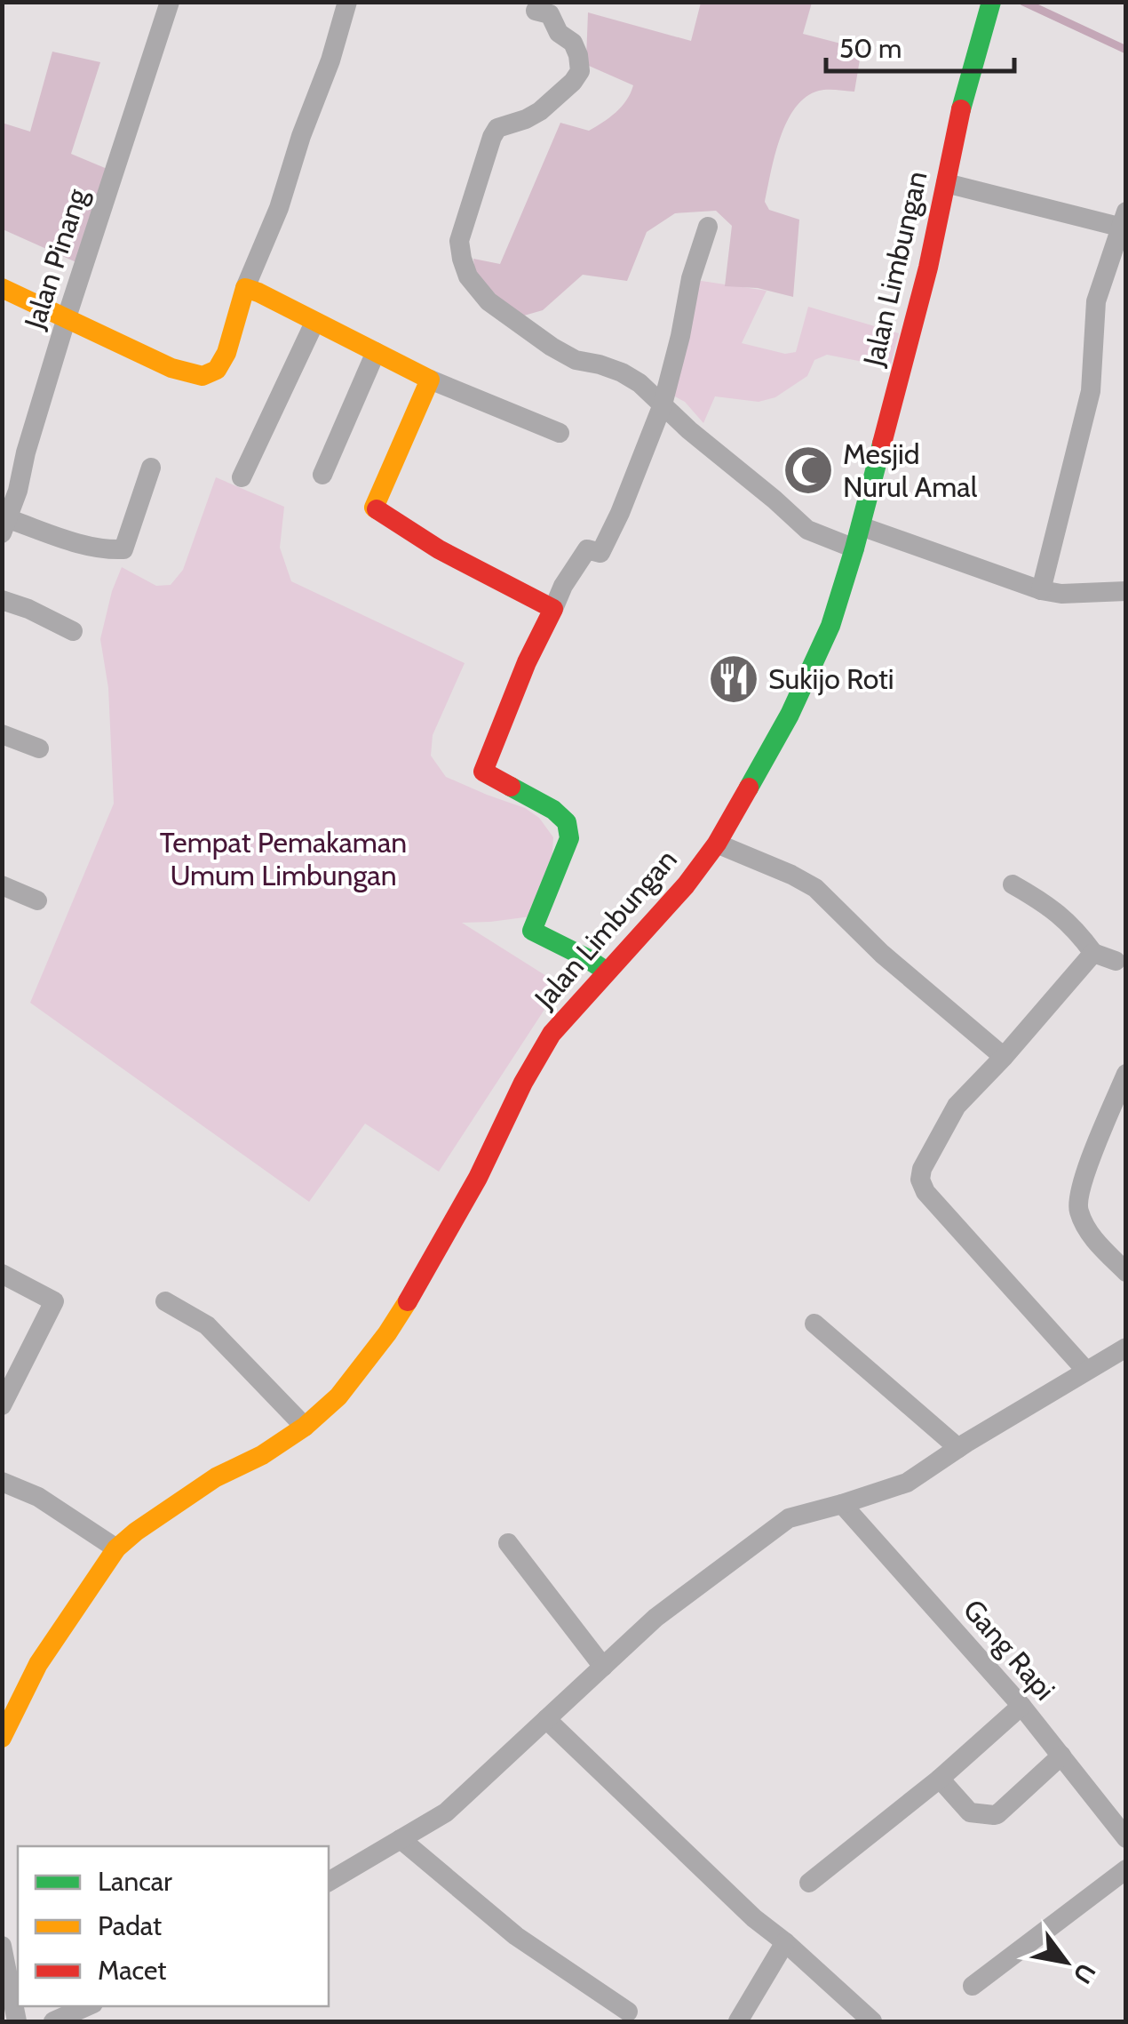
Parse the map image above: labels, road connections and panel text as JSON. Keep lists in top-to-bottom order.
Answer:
{
  "streets": {
    "street": ["Jalan Pinang", "Jalan Limbungan", "Gang Rapi"]
  },
  "parks": ["Tempat Pemakaman Umum Limbungan"],
  "places": {
    "mosque": ["Mesjid Nurul Amal"],
    "restaurant": ["Sukijo Roti"]
  },
  "legend": ["Lancar", "Padat", "Macet"],
  "scale_bar": "50 m",
  "north": "bottom right"
}
